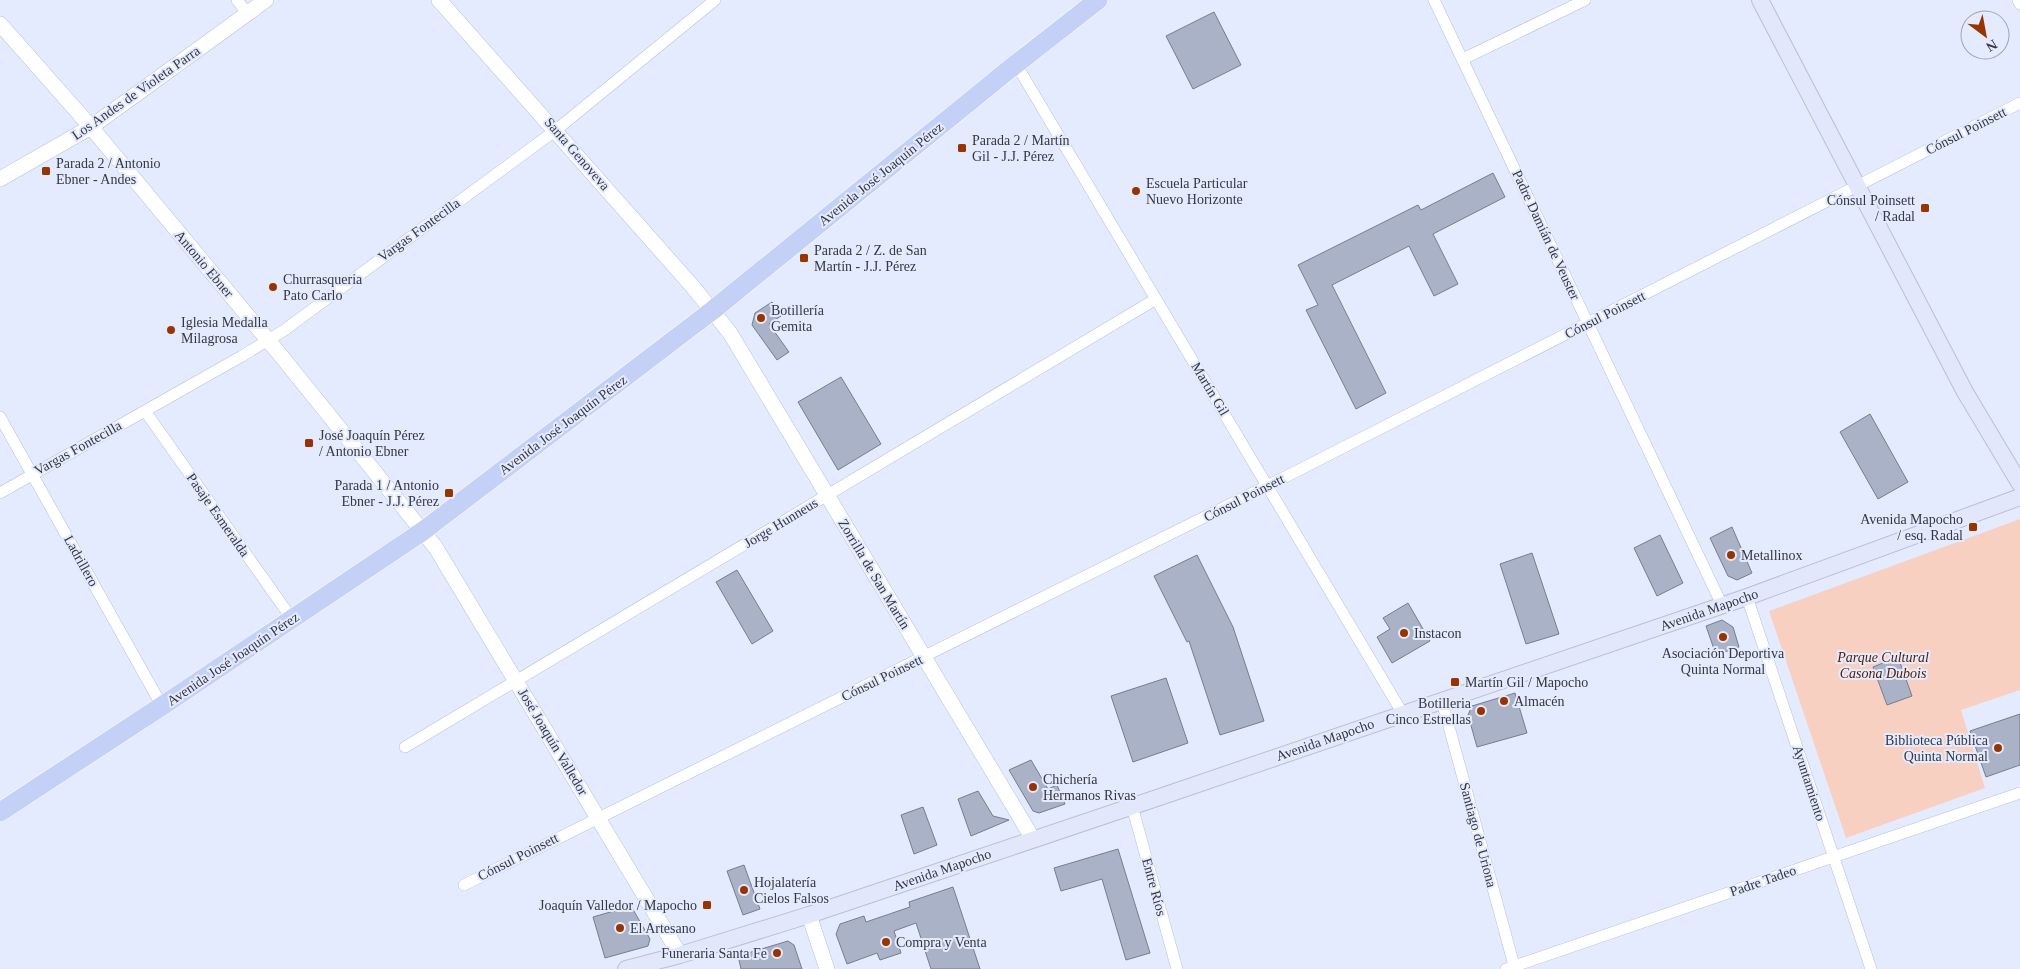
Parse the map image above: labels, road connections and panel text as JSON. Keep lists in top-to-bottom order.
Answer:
{
  "streets": {
    "main road": ["Avenida José Joaquín Pérez", "Avenida Mapocho"],
    "street": [
      "Los Andes de Violeta Parra",
      "Cónsul Poinsett",
      "Santa Genoveva",
      "Vargas Fontecilla",
      "Padre Damián de Veuster",
      "Antonio Ebner",
      "Martín Gil",
      "Pasaje Esmeralda",
      "Jorge Hunneus",
      "Ladrillero",
      "Zorrilla de San Martín",
      "José Joaquín Valledor",
      "Ayuntamiento",
      "Santiago de Uriona",
      "Padre Tadeo",
      "Entre Ríos"
    ]
  },
  "crossings": [
    ["Los Andes de Violeta Parra", "Antonio Ebner"],
    ["Cónsul Poinsett", "Padre Damián de Veuster"],
    ["Cónsul Poinsett", "Martín Gil"],
    ["Cónsul Poinsett", "Zorrilla de San Martín"],
    ["Cónsul Poinsett", "José Joaquín Valledor"],
    ["Santa Genoveva", "Avenida José Joaquín Pérez"],
    ["Santa Genoveva", "Vargas Fontecilla"],
    ["Santa Genoveva", "Zorrilla de San Martín"],
    ["Avenida José Joaquín Pérez", "Antonio Ebner"],
    ["Avenida José Joaquín Pérez", "Martín Gil"],
    ["Avenida José Joaquín Pérez", "Pasaje Esmeralda"],
    ["Avenida José Joaquín Pérez", "Ladrillero"],
    ["Avenida José Joaquín Pérez", "Zorrilla de San Martín"],
    ["Avenida José Joaquín Pérez", "José Joaquín Valledor"],
    ["Vargas Fontecilla", "Antonio Ebner"],
    ["Vargas Fontecilla", "Pasaje Esmeralda"],
    ["Vargas Fontecilla", "Ladrillero"],
    ["Padre Damián de Veuster", "Avenida Mapocho"],
    ["Antonio Ebner", "José Joaquín Valledor"],
    ["Martín Gil", "Jorge Hunneus"],
    ["Martín Gil", "Avenida Mapocho"],
    ["Jorge Hunneus", "Zorrilla de San Martín"],
    ["Jorge Hunneus", "José Joaquín Valledor"],
    ["Zorrilla de San Martín", "Avenida Mapocho"],
    ["Avenida Mapocho", "José Joaquín Valledor"],
    ["Avenida Mapocho", "Ayuntamiento"],
    ["Avenida Mapocho", "Santiago de Uriona"],
    ["Avenida Mapocho", "Entre Ríos"],
    ["Ayuntamiento", "Padre Tadeo"],
    ["Santiago de Uriona", "Padre Tadeo"]
  ],
  "parks": ["Parque Cultural Casona Dubois"],
  "places": {
    "transit": [
      "Parada 2 / Martín Gil - J.J. Pérez",
      "Parada 2 / Antonio Ebner - Andes",
      "Cónsul Poinsett / Radal",
      "Parada 2 / Z. de San Martín - J.J. Pérez",
      "José Joaquín Pérez / Antonio Ebner",
      "Parada 1 / Antonio Ebner - J.J. Pérez",
      "Avenida Mapocho / esq. Radal",
      "Martín Gil / Mapocho",
      "Joaquín Valledor / Mapocho"
    ],
    "other": [
      "Escuela Particular Nuevo Horizonte",
      "Churrasqueria Pato Carlo",
      "Botillería Gemita",
      "Iglesia Medalla Milagrosa",
      "Metallinox",
      "Instacon",
      "Asociación Deportiva Quinta Normal",
      "Almacén",
      "Botilleria Cinco Estrellas",
      "Biblioteca Pública Quinta Normal",
      "Chichería Hermanos Rivas",
      "Hojalatería Cielos Falsos",
      "El Artesano",
      "Compra y Venta",
      "Funeraria Santa Fe"
    ]
  },
  "north": "bottom right"
}
